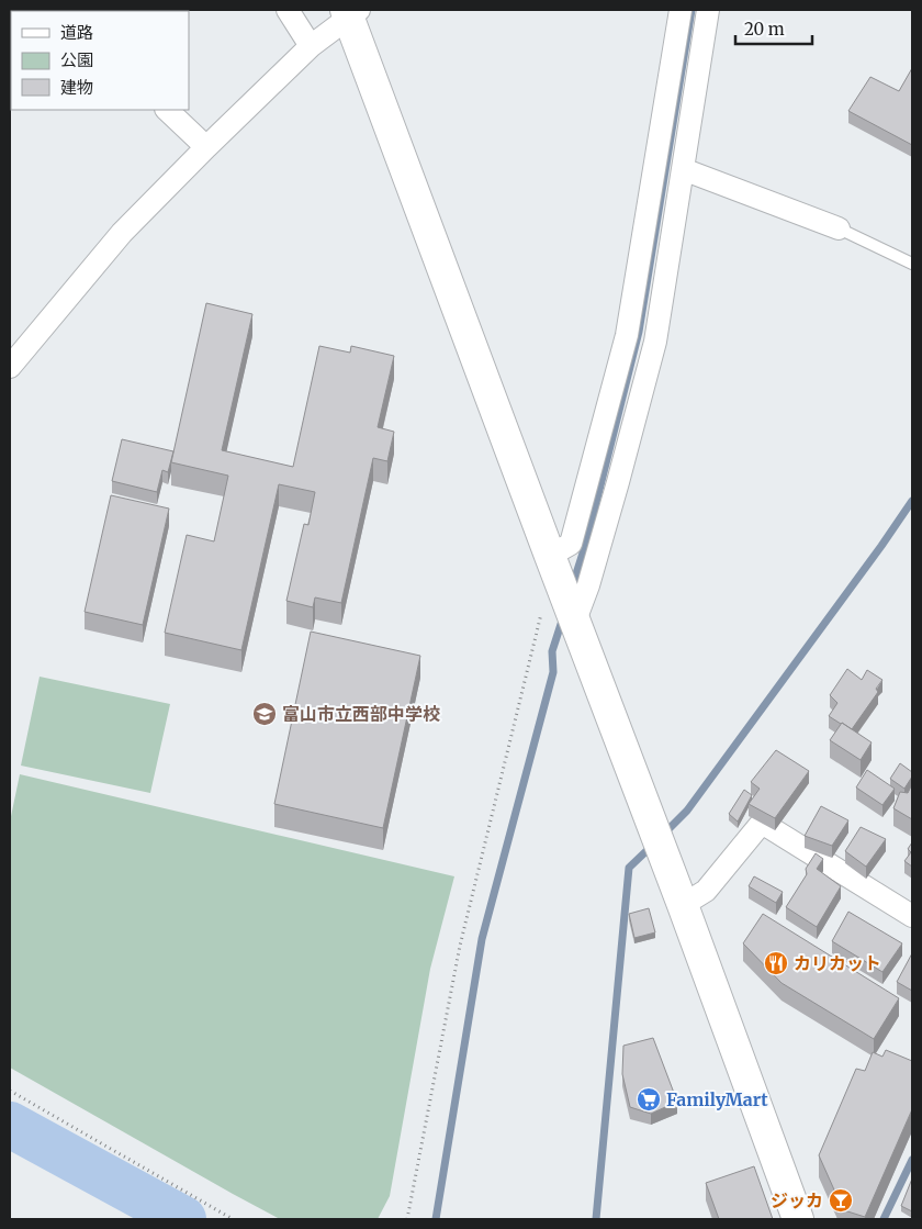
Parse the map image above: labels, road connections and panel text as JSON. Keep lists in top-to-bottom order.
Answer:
{
  "places": {
    "school or university": ["富山市立西部中学校"],
    "restaurant": ["カリカット"],
    "supermarket": ["FamilyMart"],
    "bar": ["ジッカ"]
  },
  "legend": ["道路", "公園", "建物"],
  "scale_bar": "20 m"
}
